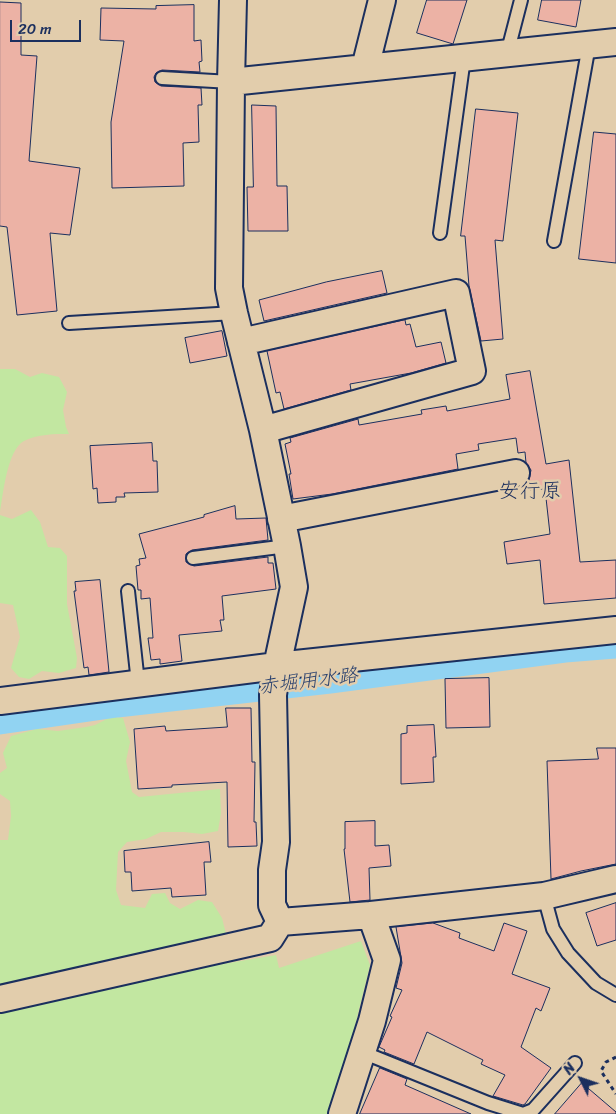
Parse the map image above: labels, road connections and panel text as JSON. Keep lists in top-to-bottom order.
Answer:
{
  "districts": ["安行原"],
  "water": ["赤堀用水路"],
  "scale_bar": "20 m",
  "north": "top left"
}
